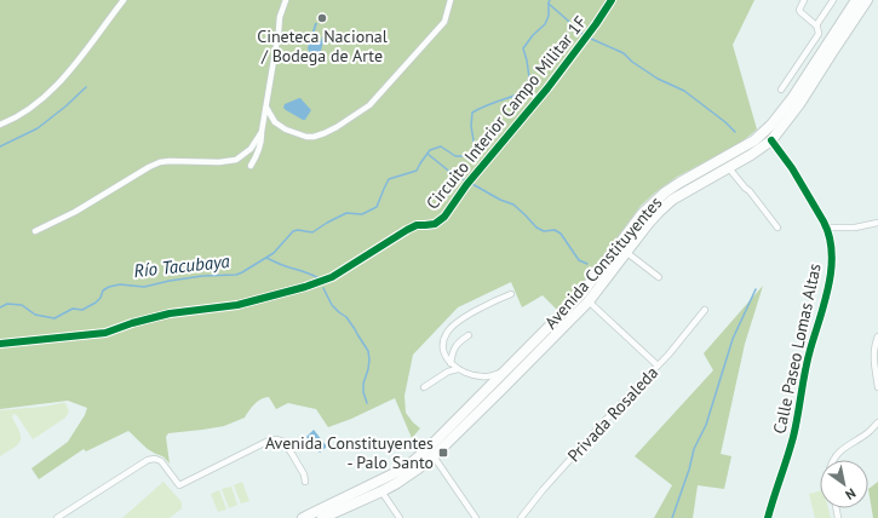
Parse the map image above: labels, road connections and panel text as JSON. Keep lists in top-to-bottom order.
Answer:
{
  "streets": {
    "highway": ["Avenida Constituyentes"],
    "street": ["Circuito Interior Campo Militar 1F", "Calle Paseo Lomas Altas", "Privada Rosaleda"]
  },
  "crossings": [
    ["Avenida Constituyentes", "Calle Paseo Lomas Altas"]
  ],
  "water": ["Río Tacubaya"],
  "places": {
    "other": ["Cineteca Nacional / Bodega de Arte"],
    "transit": ["Avenida Constituyentes - Palo Santo"]
  },
  "north": "bottom right"
}
